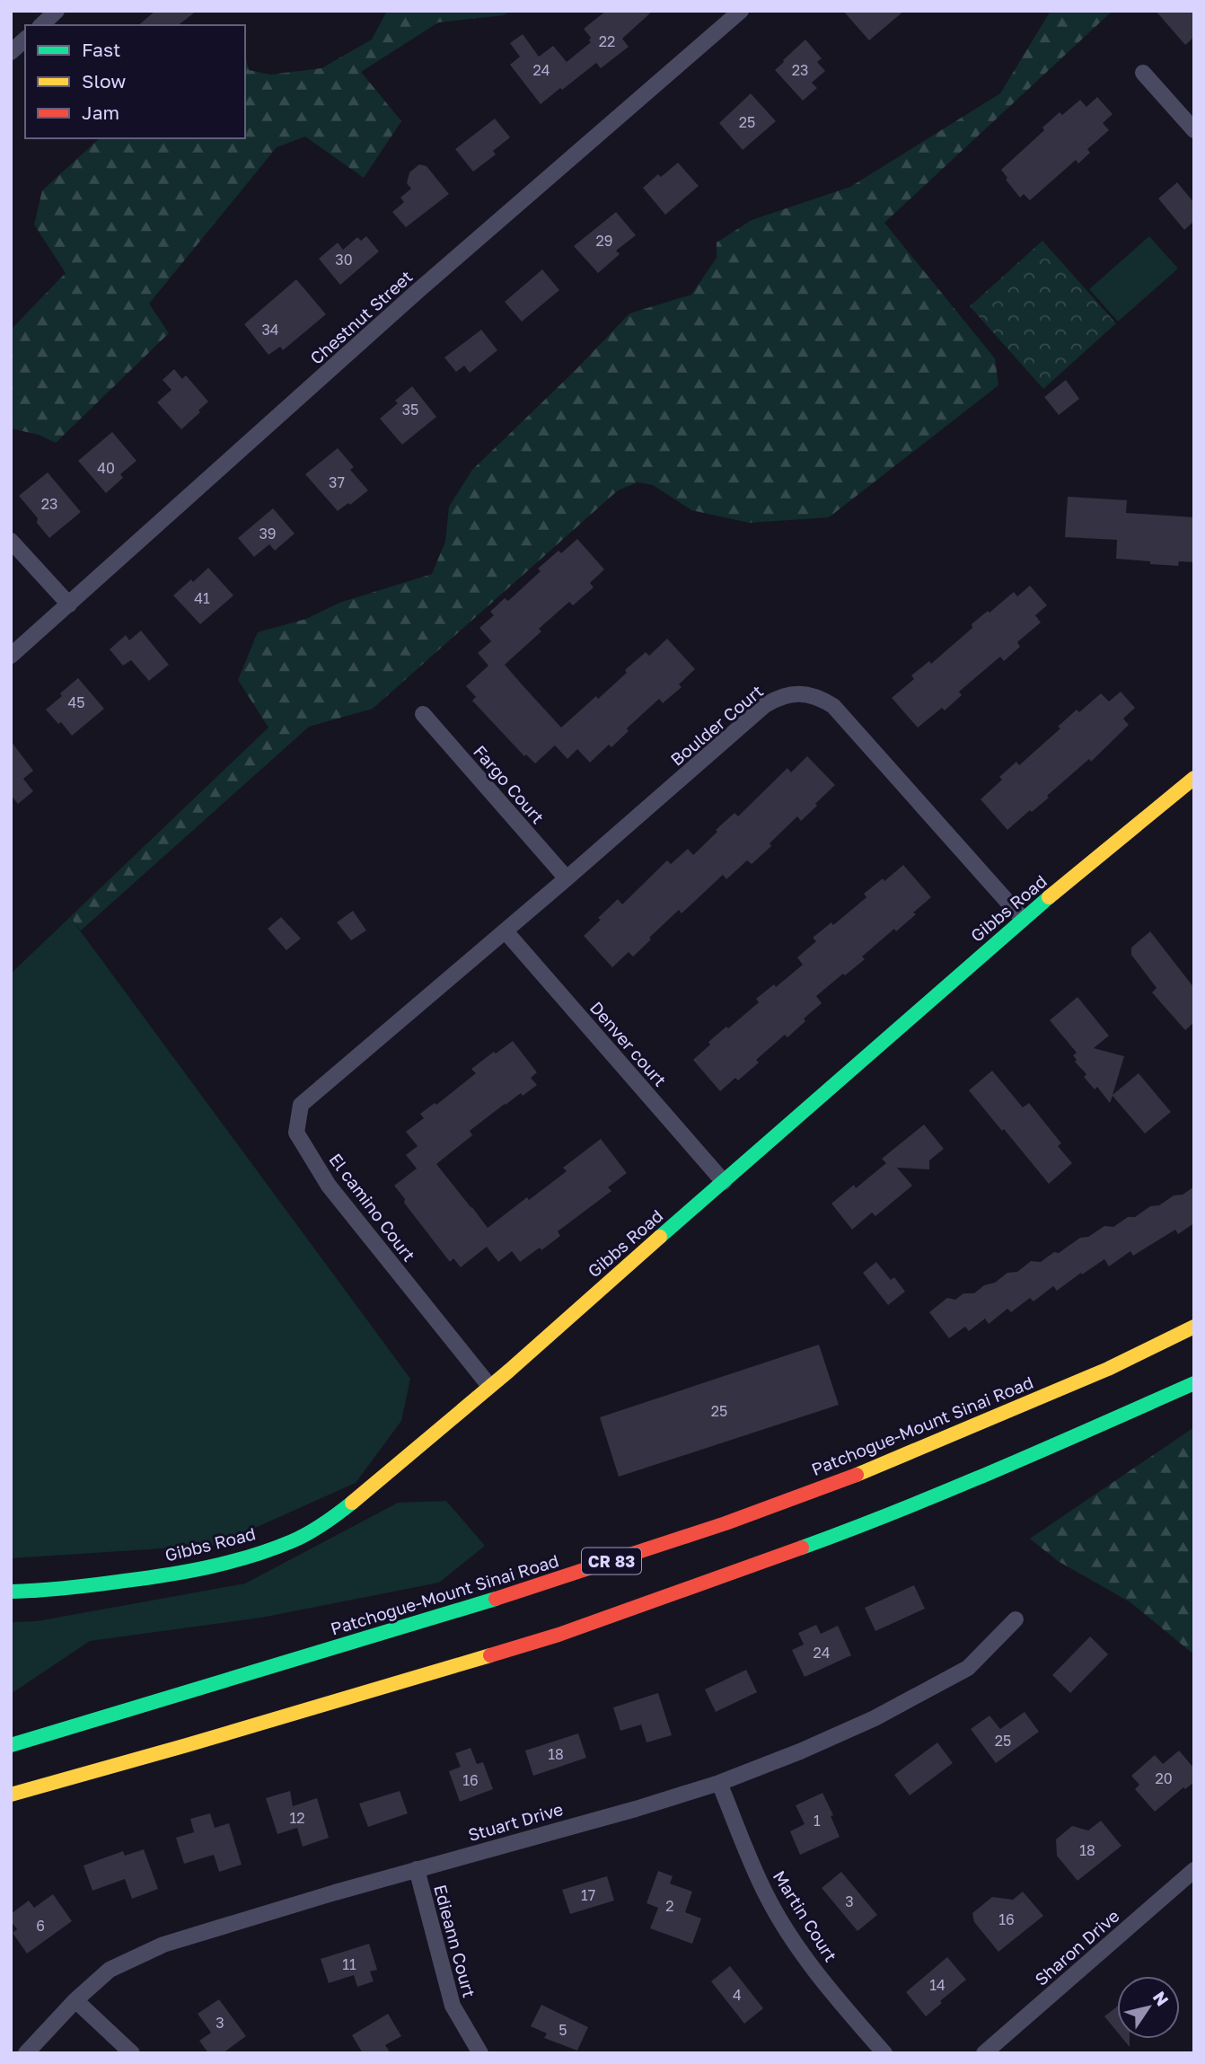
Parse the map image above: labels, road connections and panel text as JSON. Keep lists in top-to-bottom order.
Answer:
{
  "streets": {
    "main road": ["Gibbs Road", "Patchogue-Mount Sinai Road", "CR 83"],
    "street": [
      "Chestnut Street",
      "Boulder Court",
      "Fargo Court",
      "Denver court",
      "El camino Court",
      "Stuart Drive",
      "Martin Court",
      "Edieann Court",
      "Sharon Drive"
    ]
  },
  "crossings": [
    ["Boulder Court", "Fargo Court"],
    ["Boulder Court", "Gibbs Road"],
    ["Boulder Court", "Denver court"],
    ["Boulder Court", "El camino Court"],
    ["Gibbs Road", "Denver court"],
    ["Gibbs Road", "El camino Court"],
    ["Denver court", "El camino Court"],
    ["Stuart Drive", "Martin Court"],
    ["Stuart Drive", "Edieann Court"]
  ],
  "house_numbers": [
    "22",
    "24",
    "23",
    "25",
    "29",
    "30",
    "34",
    "35",
    "40",
    "37",
    "23",
    "39",
    "41",
    "45",
    "25",
    "24",
    "25",
    "18",
    "20",
    "16",
    "12",
    "1",
    "18",
    "17",
    "3",
    "2",
    "16",
    "6",
    "11",
    "14",
    "4",
    "3",
    "5"
  ],
  "legend": ["Fast", "Slow", "Jam"],
  "north": "top right"
}
